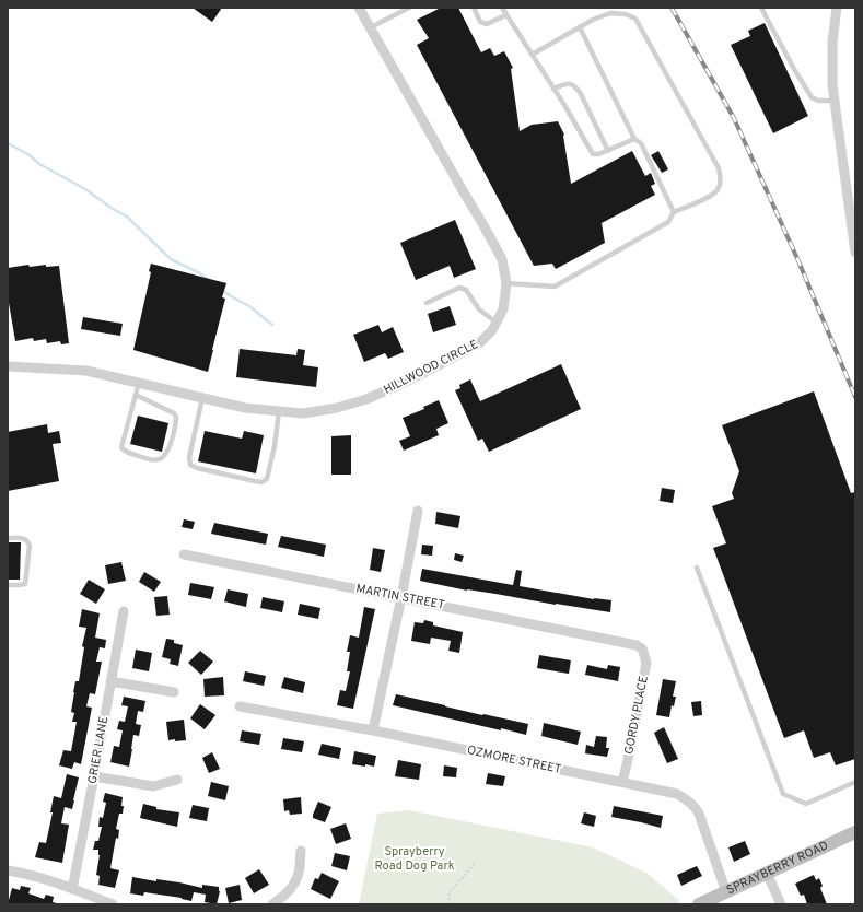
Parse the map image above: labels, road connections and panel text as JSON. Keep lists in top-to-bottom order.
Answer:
{
  "streets": {
    "street": [
      "HILLWOOD CIRCLE",
      "MARTIN STREET",
      "GORDY PLACE",
      "GRIER LANE",
      "OZMORE STREET",
      "SPRAYBERRY ROAD"
    ]
  },
  "crossings": [
    ["MARTIN STREET", "GORDY PLACE"],
    ["GORDY PLACE", "OZMORE STREET"],
    ["OZMORE STREET", "SPRAYBERRY ROAD"]
  ],
  "parks": ["Sprayberry Road Dog Park"]
}
